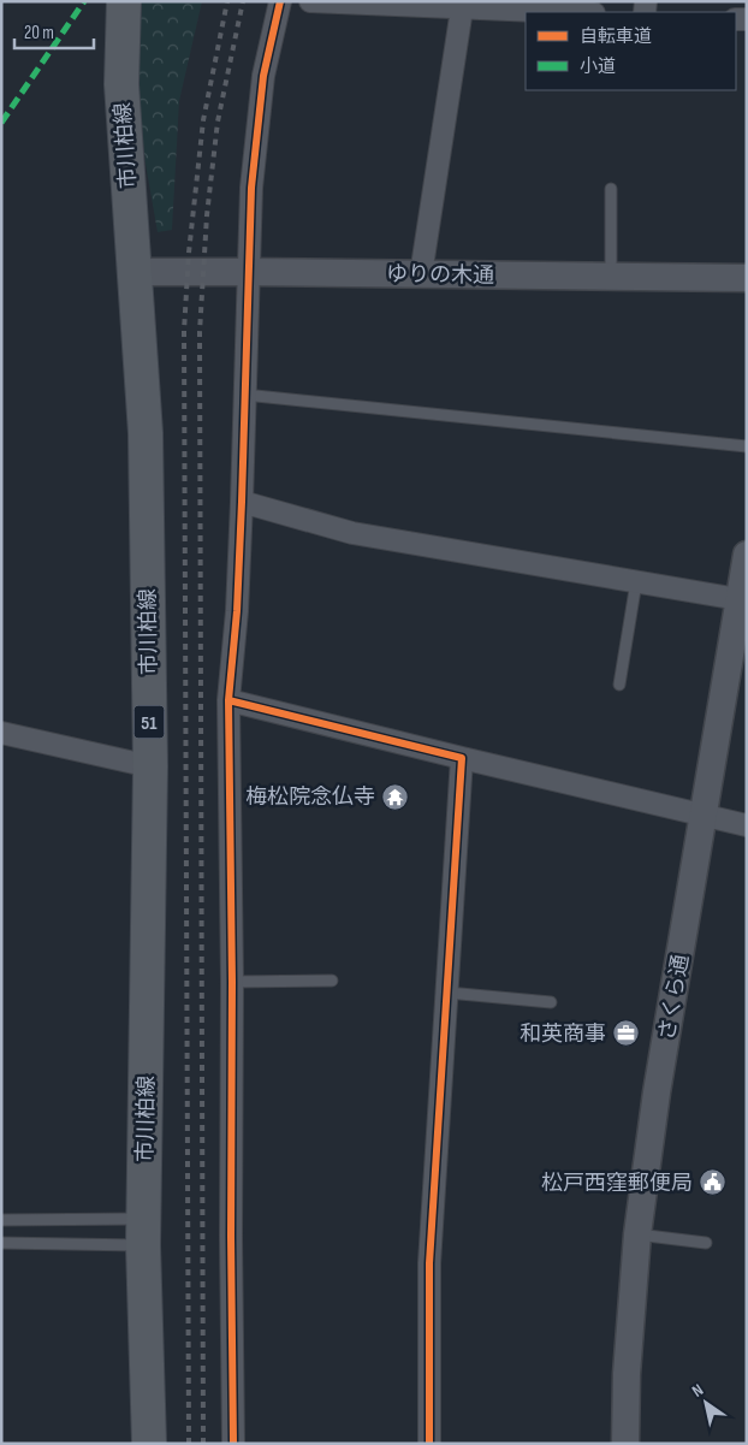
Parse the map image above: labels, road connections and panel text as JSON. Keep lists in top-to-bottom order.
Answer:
{
  "streets": {
    "main road": ["市川柏線", "51"],
    "street": ["ゆりの木通", "さくら通"]
  },
  "crossings": [
    ["市川柏線", "ゆりの木通"]
  ],
  "places": {
    "temple": ["梅松院念仏寺"],
    "office": ["和英商事"],
    "public building": ["松戸西窪郵便局"]
  },
  "legend": ["自転車道", "小道"],
  "scale_bar": "20 m",
  "north": "top left"
}
